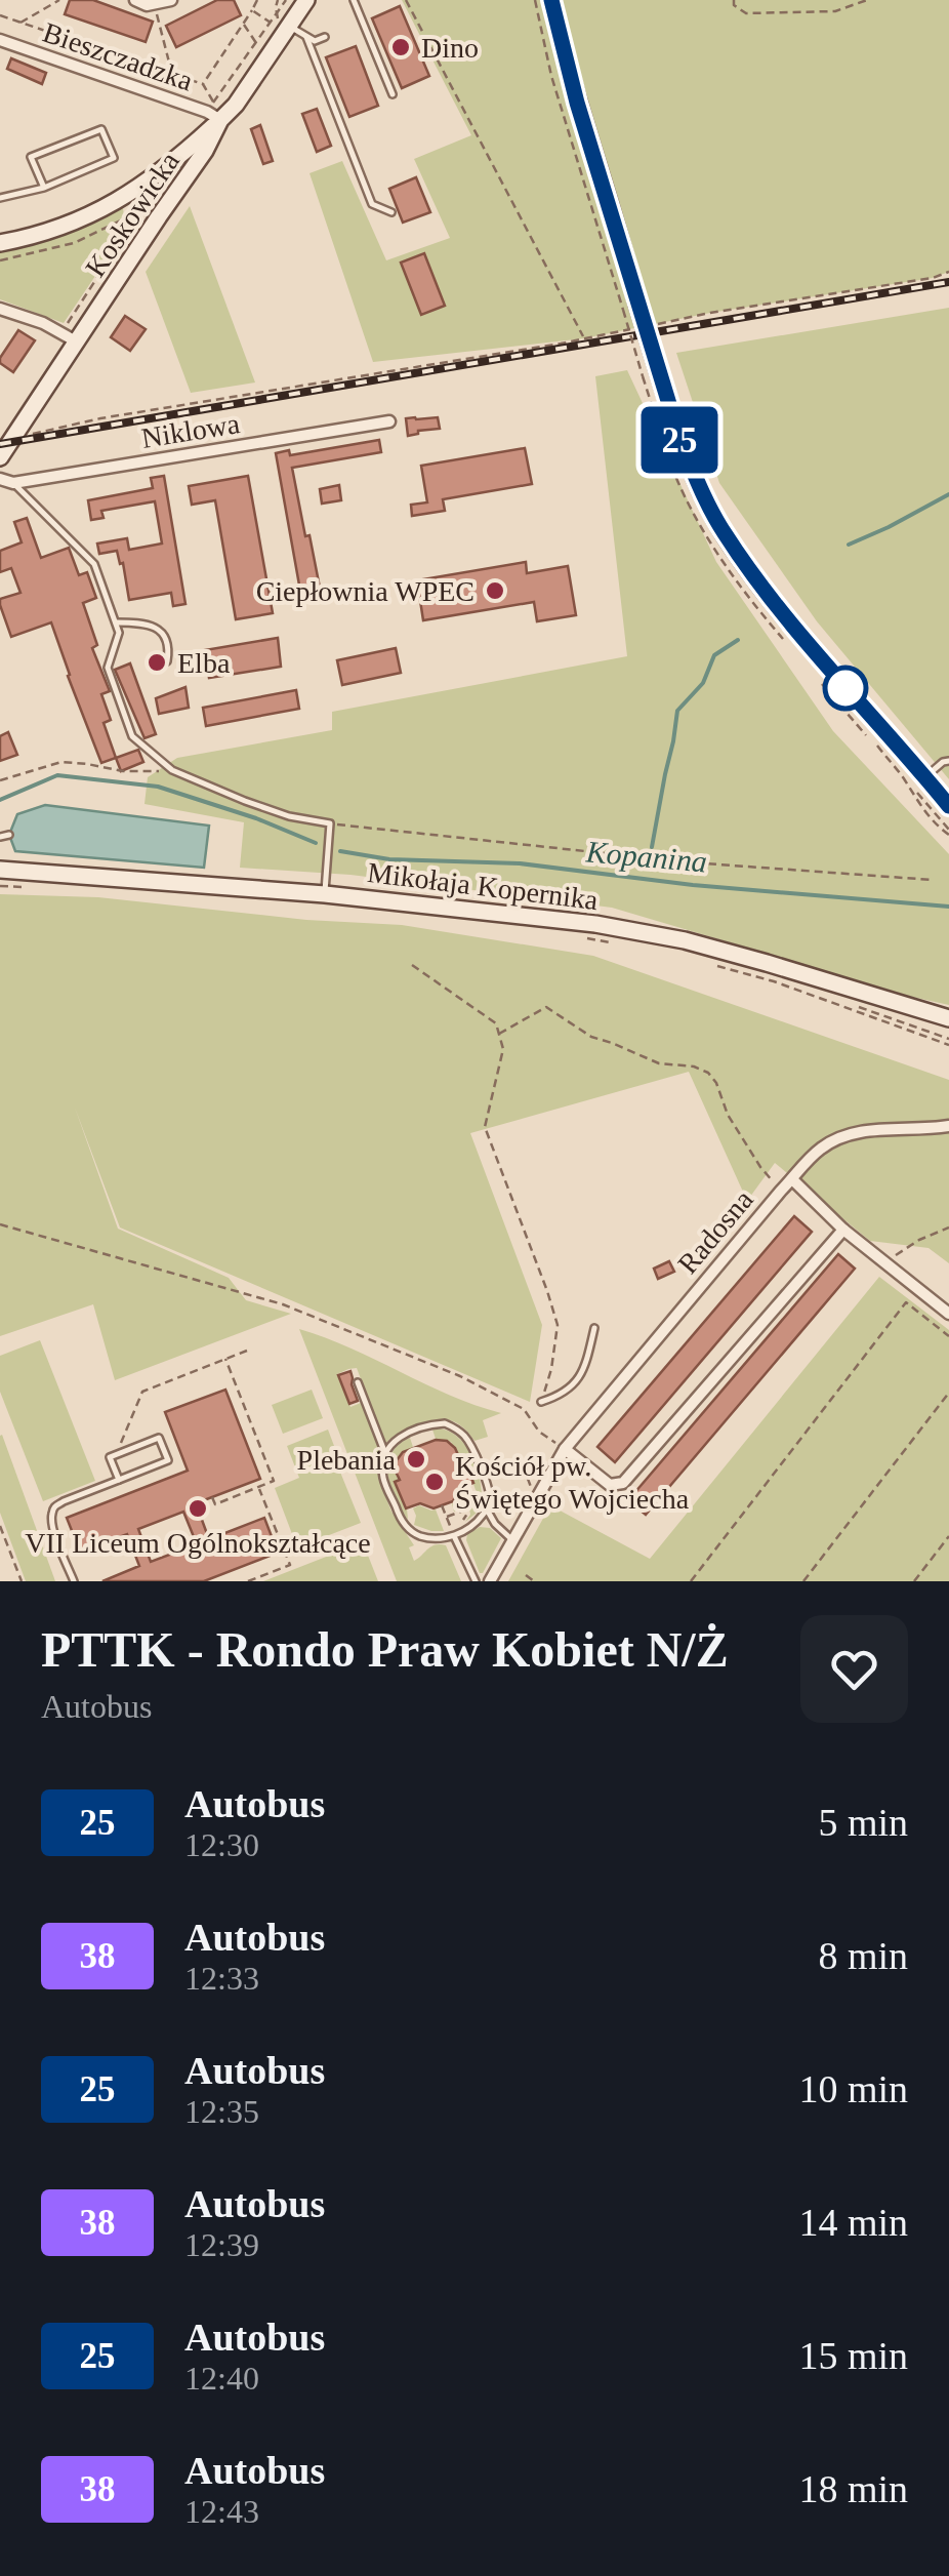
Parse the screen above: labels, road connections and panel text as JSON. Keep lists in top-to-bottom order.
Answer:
{
  "streets": {
    "street": [
      "Bieszczadzka",
      "Koskowicka",
      "Niklowa",
      "Mikołaja Kopernika",
      "Radosna"
    ]
  },
  "crossings": [
    ["Bieszczadzka", "Koskowicka"]
  ],
  "water": ["Kopanina"],
  "places": [
    "Dino",
    "Ciepłownia WPEC",
    "Elba",
    "Plebania",
    "Kościół pw. Świętego Wojciecha",
    "VII Liceum Ogólnokształcące"
  ],
  "lines": ["bus line 25"],
  "page": {
    "on_map": "25",
    "heading": ["PTTK - Rondo Praw Kobiet N/Ż", "Autobus"],
    "list": [
      {
        "mark": "25",
        "name": "Autobus",
        "note": "12:30",
        "value": "5 min"
      },
      {
        "mark": "38",
        "name": "Autobus",
        "note": "12:33",
        "value": "8 min"
      },
      {
        "mark": "25",
        "name": "Autobus",
        "note": "12:35",
        "value": "10 min"
      },
      {
        "mark": "38",
        "name": "Autobus",
        "note": "12:39",
        "value": "14 min"
      },
      {
        "mark": "25",
        "name": "Autobus",
        "note": "12:40",
        "value": "15 min"
      },
      {
        "mark": "38",
        "name": "Autobus",
        "note": "12:43",
        "value": "18 min"
      }
    ]
  }
}
